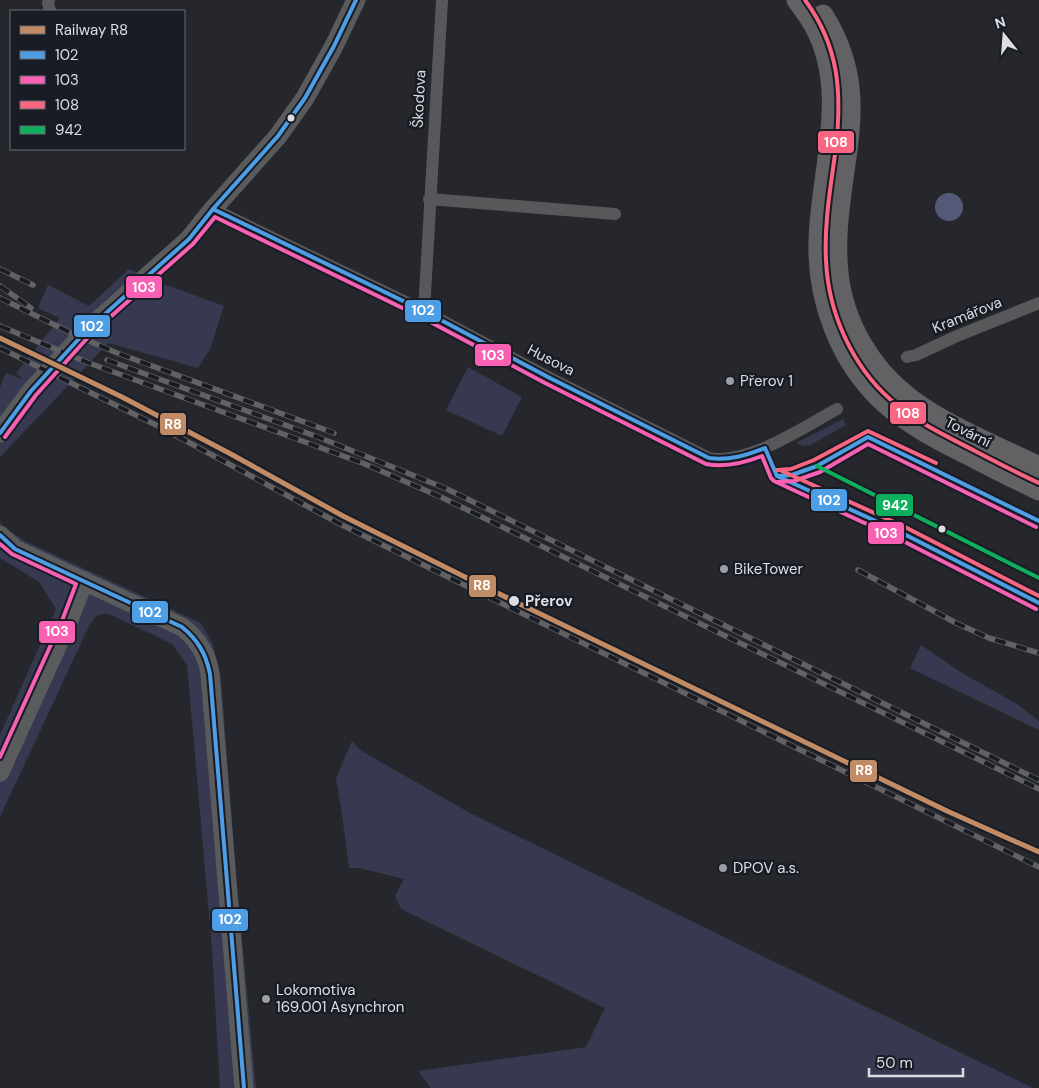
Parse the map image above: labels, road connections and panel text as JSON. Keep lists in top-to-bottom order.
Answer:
{
  "streets": {
    "main road": ["Tovární"],
    "street": ["Škodova", "Kramářova", "Husova"]
  },
  "crossings": [
    ["Škodova", "Husova"]
  ],
  "places": [
    "Přerov 1",
    "BikeTower",
    "Přerov",
    "DPOV a.s.",
    "Lokomotiva 169.001 Asynchron"
  ],
  "lines": [
    "transit line 102",
    "transit line 108",
    "transit line 103",
    "rail line R8",
    "transit line 942"
  ],
  "legend": [
    "Railway R8",
    "102",
    "103",
    "108",
    "942"
  ],
  "scale_bar": "50 m",
  "north": "top"
}
